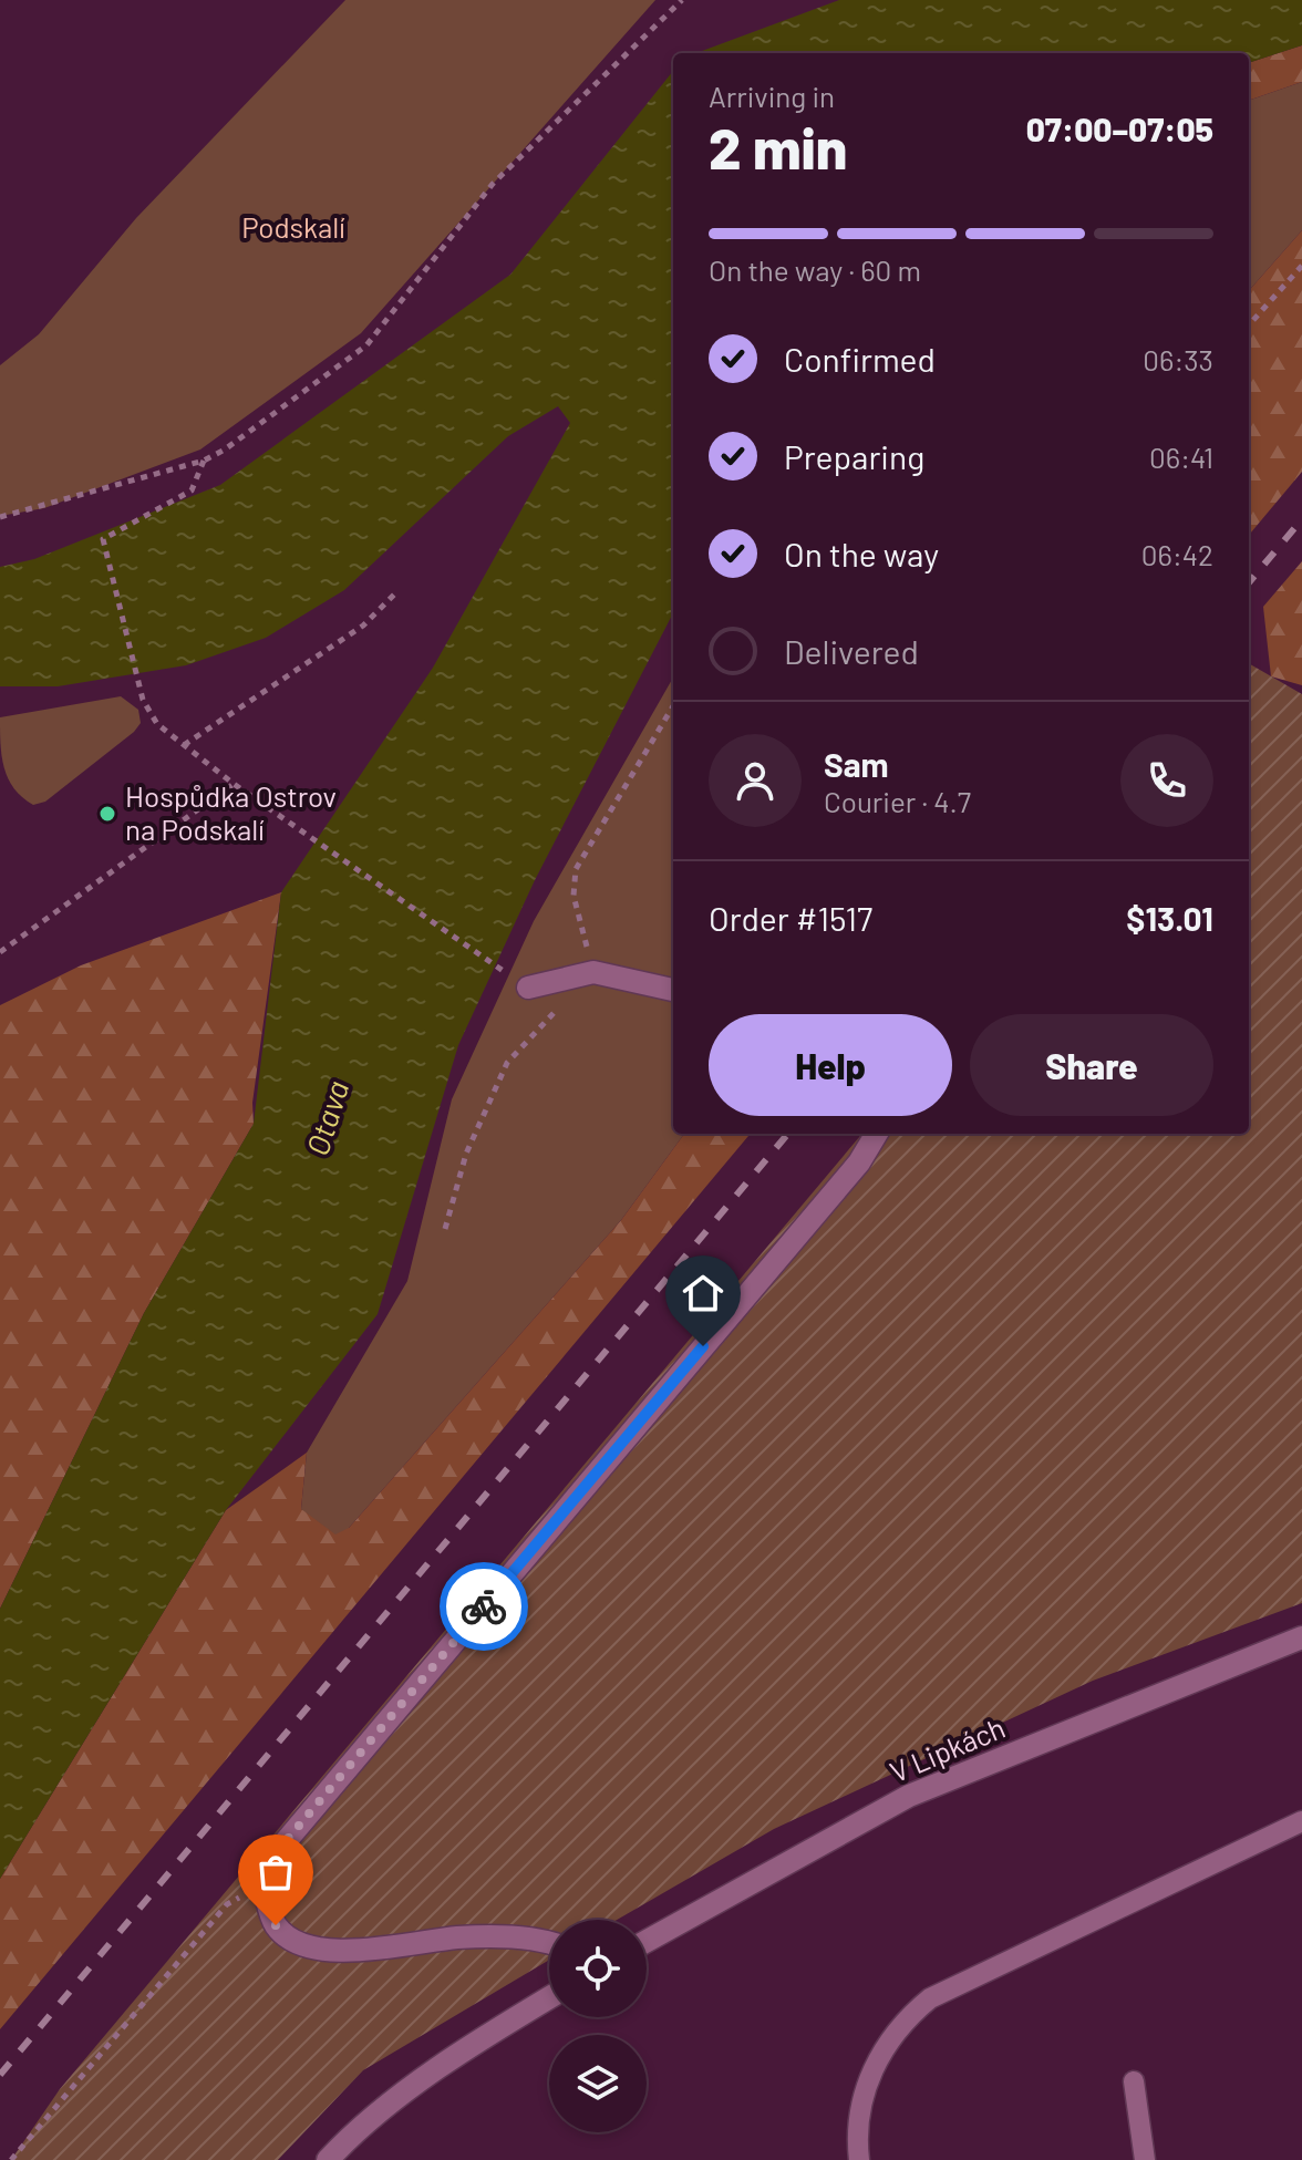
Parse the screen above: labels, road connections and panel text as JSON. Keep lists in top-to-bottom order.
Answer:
{
  "streets": {
    "street": ["V Lipkách"]
  },
  "water": ["Otava"],
  "parks": ["Podskalí"],
  "places": ["Hospůdka Ostrov na Podskalí"],
  "page": {
    "heading": ["2 min", "Arriving in", "07:00–07:05"],
    "panel": [
      "Sam",
      "Courier · 4.7",
      "Order #1517",
      "$13.01"
    ],
    "bar": "On the way · 60 m",
    "list": [
      ["Confirmed", "06:33"],
      ["Preparing", "06:41"],
      ["On the way", "06:42"],
      "Delivered"
    ],
    "buttons": ["Help", "Share"]
  }
}
